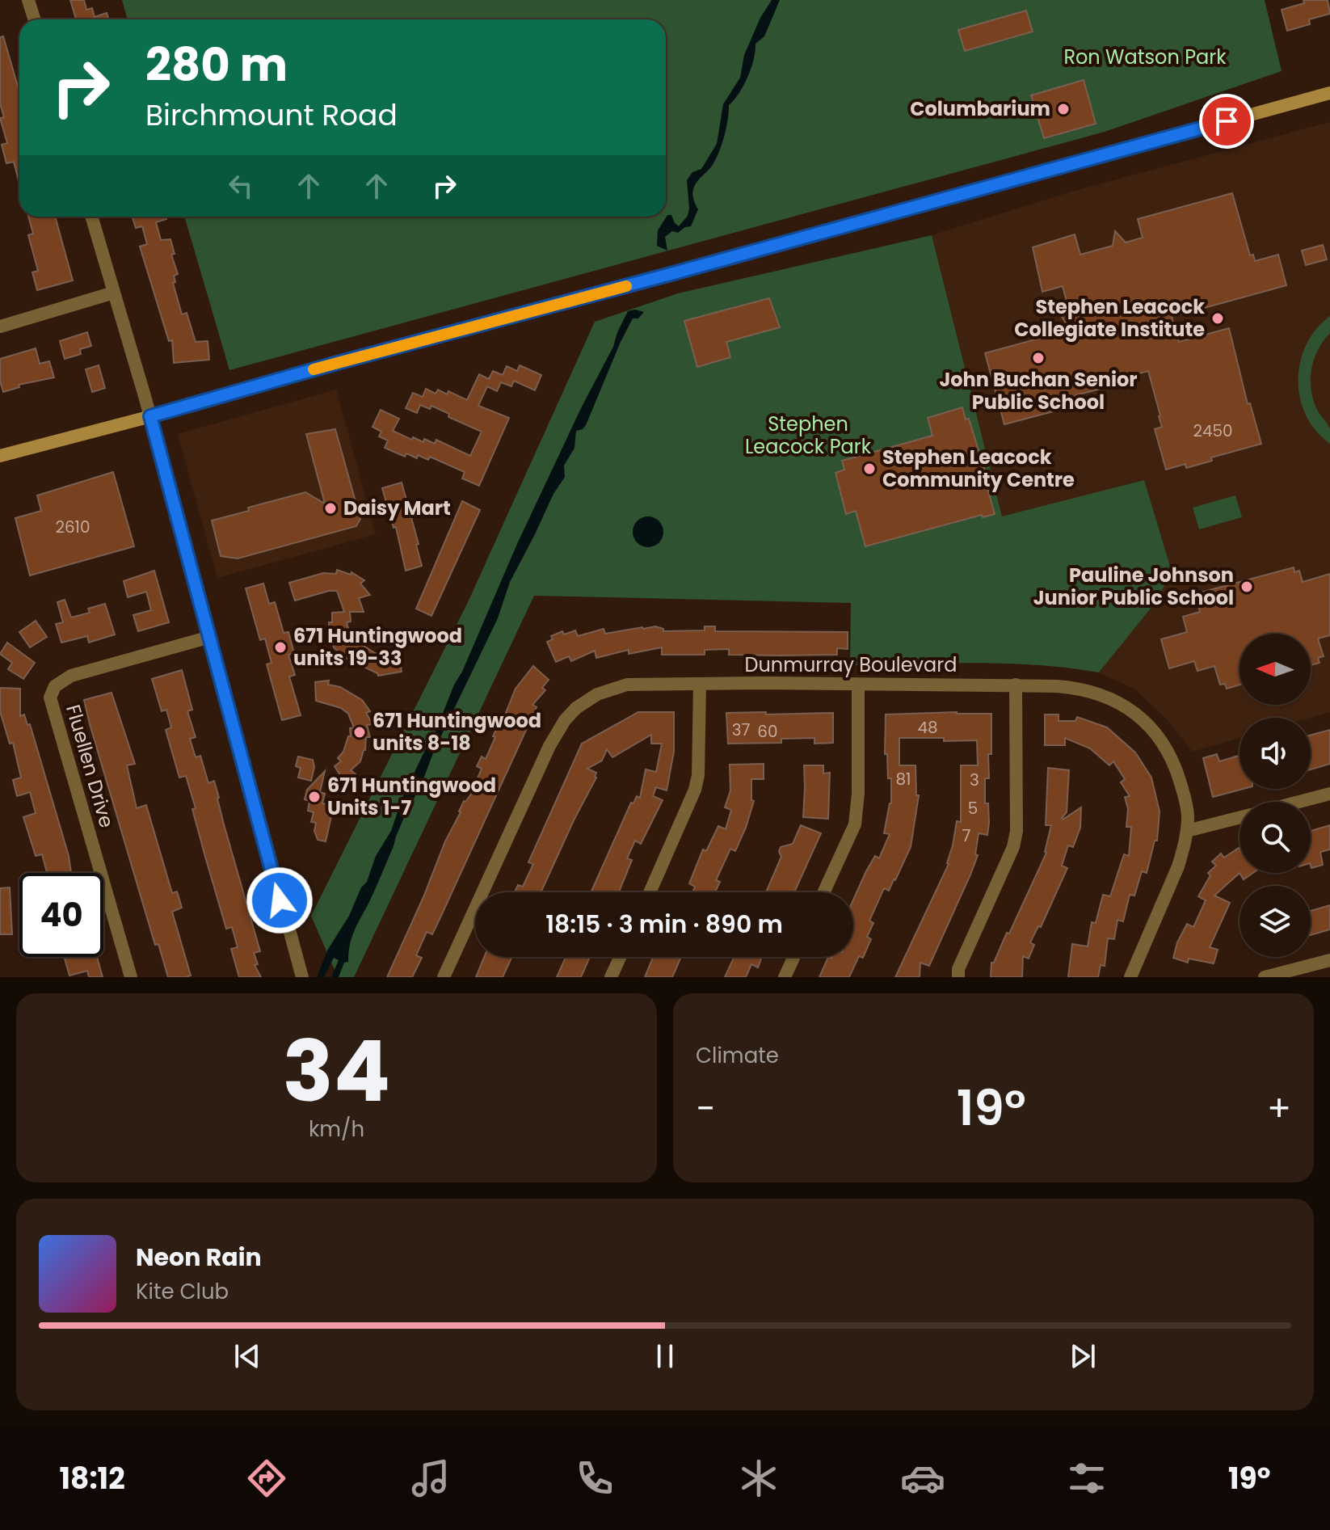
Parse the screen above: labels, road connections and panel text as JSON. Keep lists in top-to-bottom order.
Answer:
{
  "streets": {
    "street": ["Dunmurray Boulevard", "Fluellen Drive"]
  },
  "parks": ["Ron Watson Park", "Stephen Leacock Park"],
  "places": [
    "Columbarium",
    "Stephen Leacock Collegiate Institute",
    "John Buchan Senior Public School",
    "Stephen Leacock Community Centre",
    "Daisy Mart",
    "Pauline Johnson Junior Public School",
    "671 Huntingwood units 19-33",
    "671 Huntingwood units 8-18",
    "671 Huntingwood Units 1-7"
  ],
  "house_numbers": [
    "2450",
    "2610",
    "48",
    "37",
    "60",
    "81",
    "3",
    "5",
    "7"
  ],
  "north": "left",
  "page": {
    "turn": ["280 m", "Birchmount Road"],
    "limit": "40",
    "trip": "18:15 · 3 min · 890 m",
    "tile": [
      ["34", "km/h"],
      "Climate"
    ],
    "heat": ["−", "19°", "+"],
    "song": ["Neon Rain", "Kite Club"],
    "tabs": ["18:12", "19°"]
  }
}
